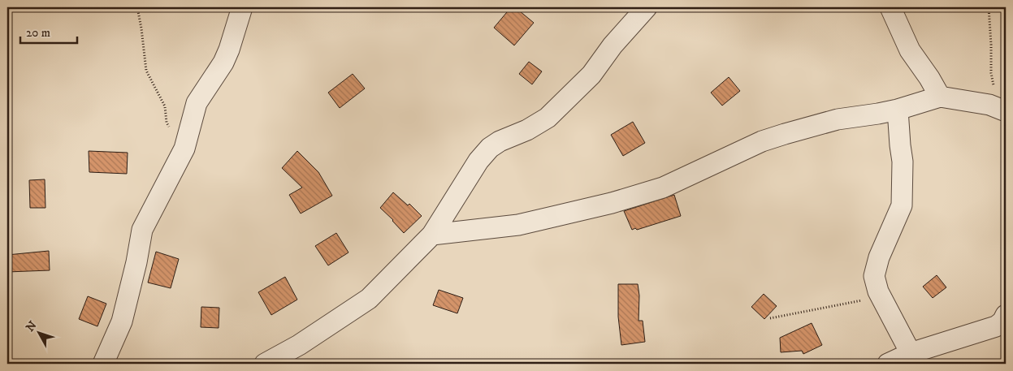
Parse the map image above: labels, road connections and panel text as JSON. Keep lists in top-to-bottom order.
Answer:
{
  "scale_bar": "20 m",
  "north": "top left"
}
